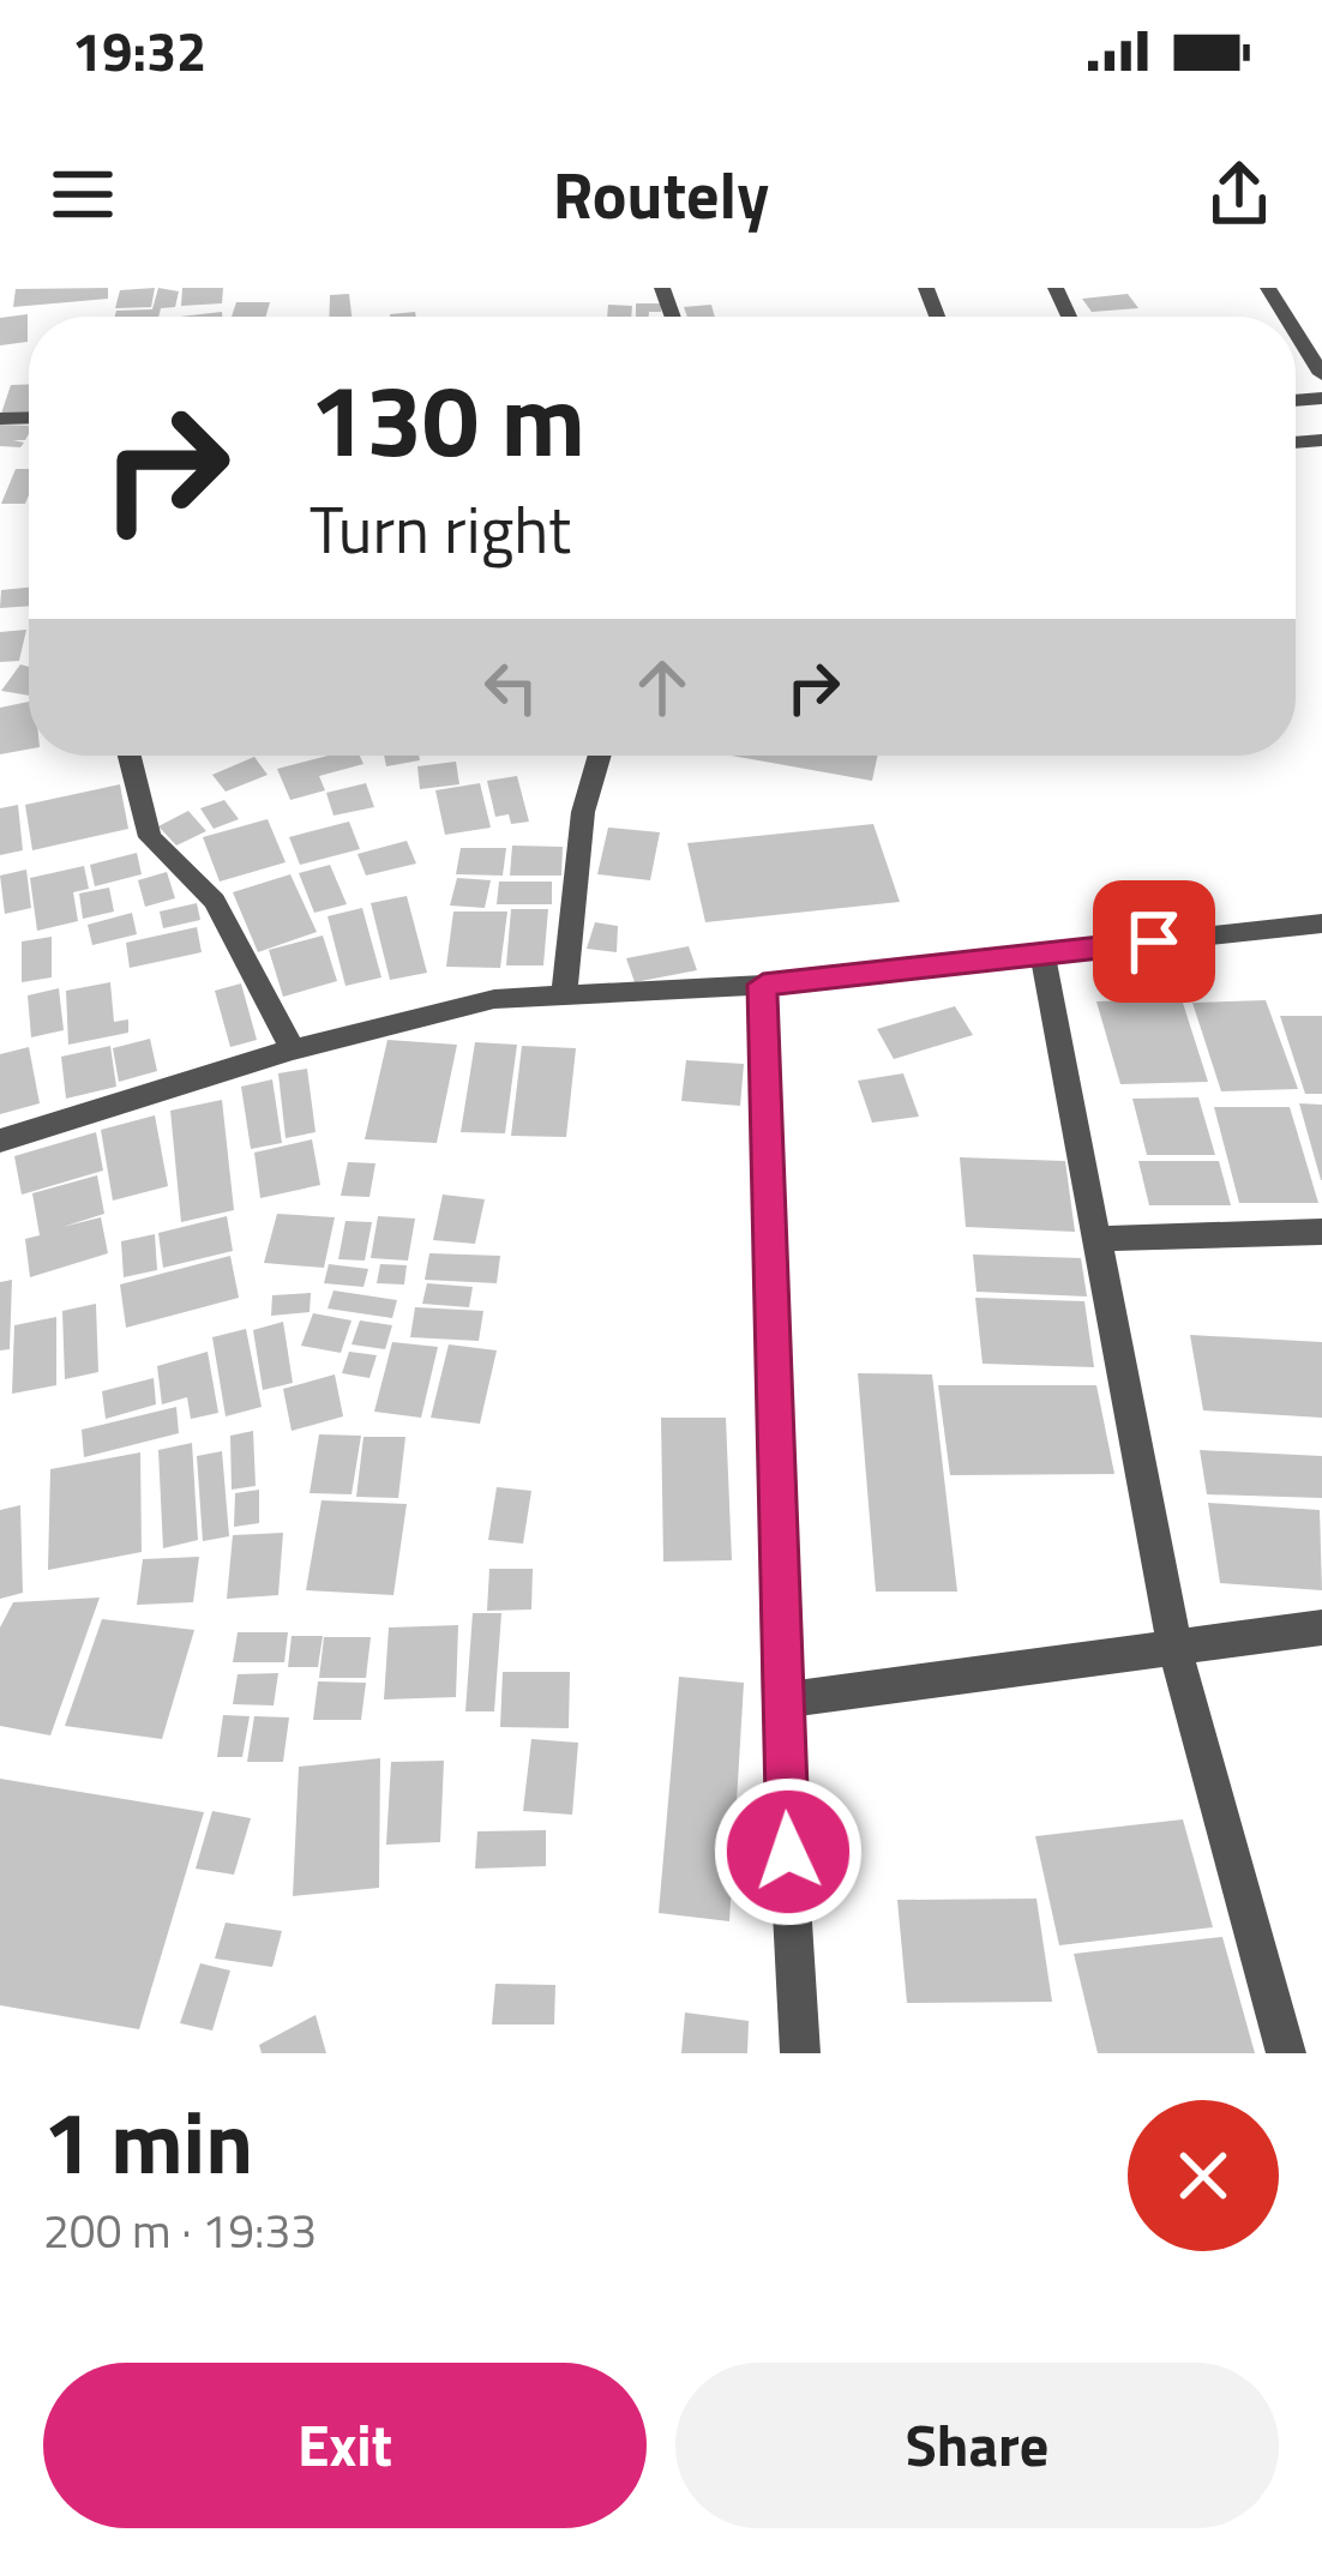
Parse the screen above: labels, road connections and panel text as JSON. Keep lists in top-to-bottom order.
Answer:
{
  "page": {
    "status": "19:32",
    "header": "Routely",
    "turn": ["130 m", "Turn right"],
    "heading": ["1 min", "200 m · 19:33"],
    "buttons": ["Exit", "Share"]
  }
}
